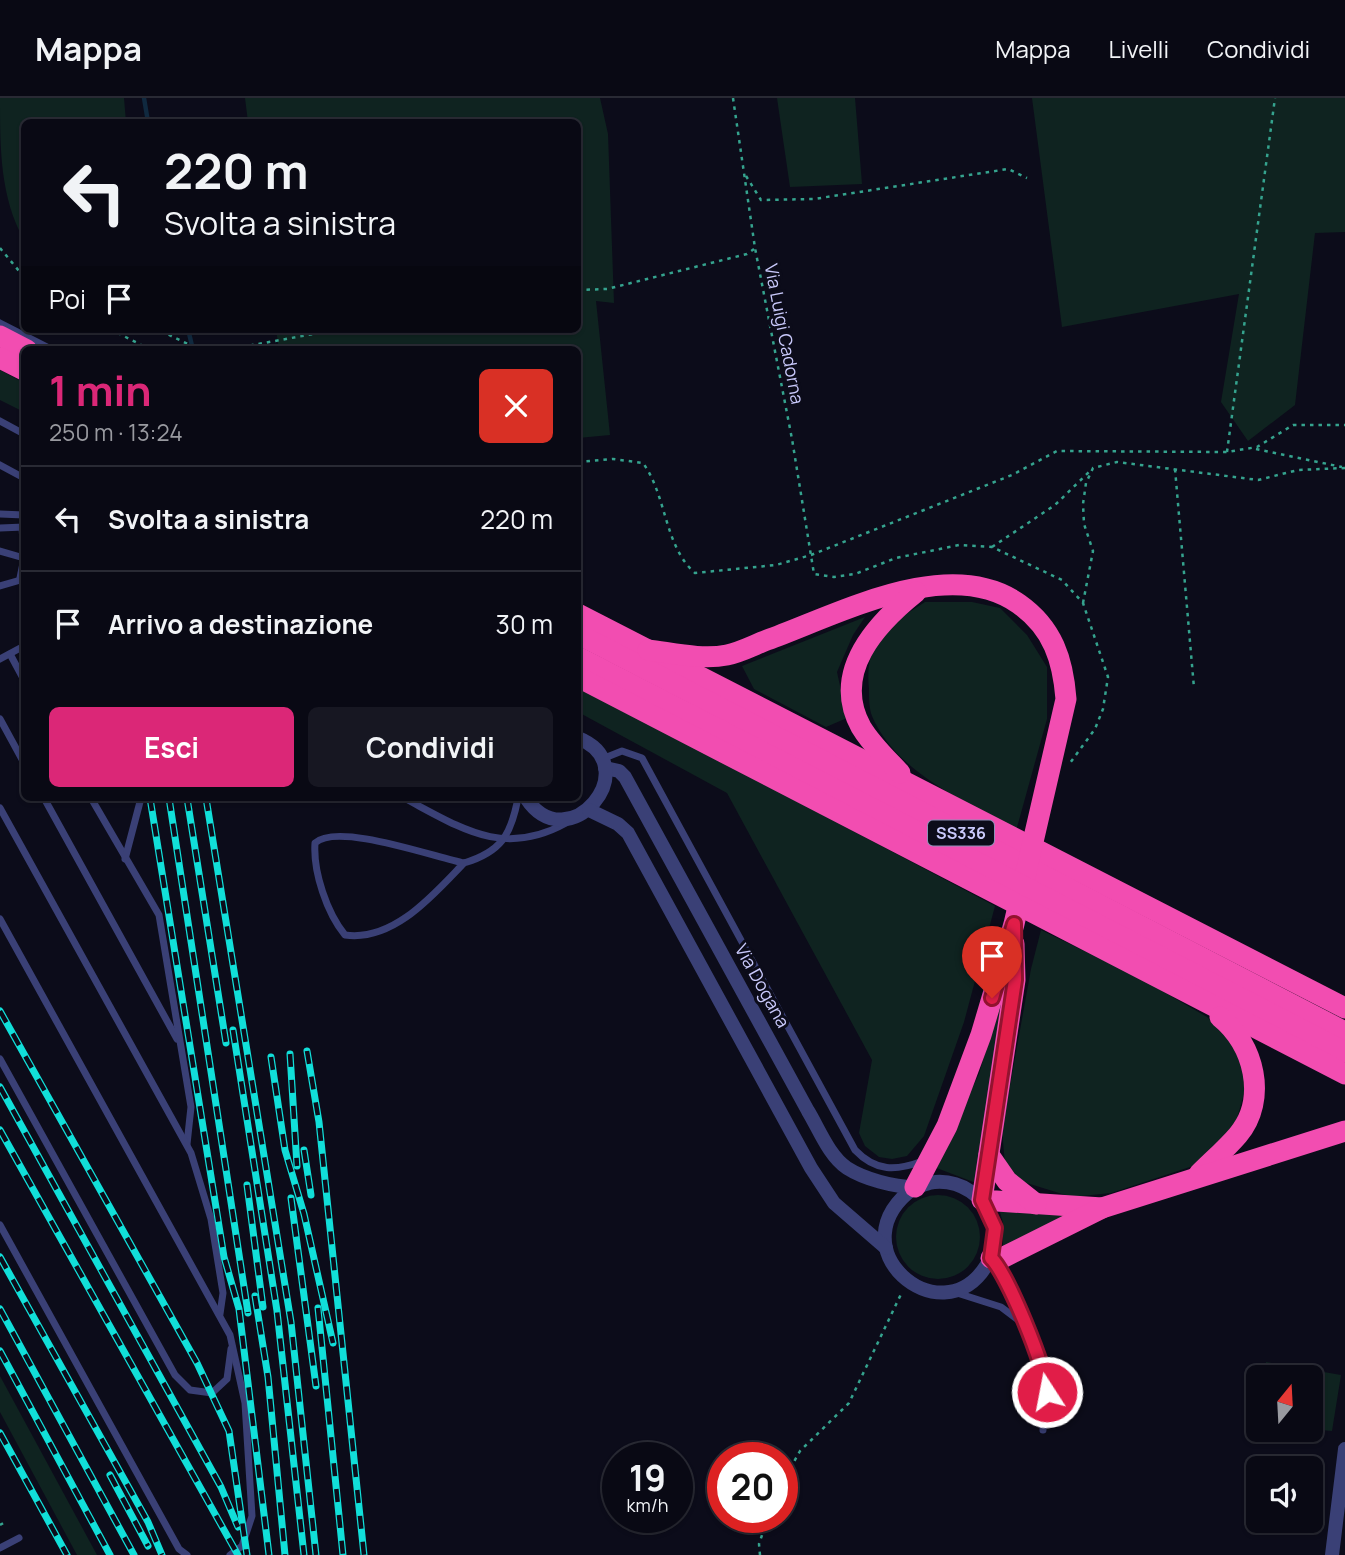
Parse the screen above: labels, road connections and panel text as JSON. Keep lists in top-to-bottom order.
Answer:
{
  "streets": {
    "highway": ["SS336"],
    "street": ["Via Dogana"],
    "path": ["Via Luigi Cadorna"]
  },
  "north": "top",
  "page": {
    "header": "Mappa",
    "nav": ["Mappa", "Livelli", "Condividi"],
    "turn": ["220 m", "Svolta a sinistra"],
    "then": "Poi",
    "heading": ["1 min", "250 m · 13:24"],
    "list": [
      {
        "name": "Svolta a sinistra",
        "value": "220 m"
      },
      {
        "name": "Arrivo a destinazione",
        "value": "30 m"
      }
    ],
    "buttons": ["Esci", "Condividi"],
    "speed": "19 km/h",
    "limit": "20"
  }
}
